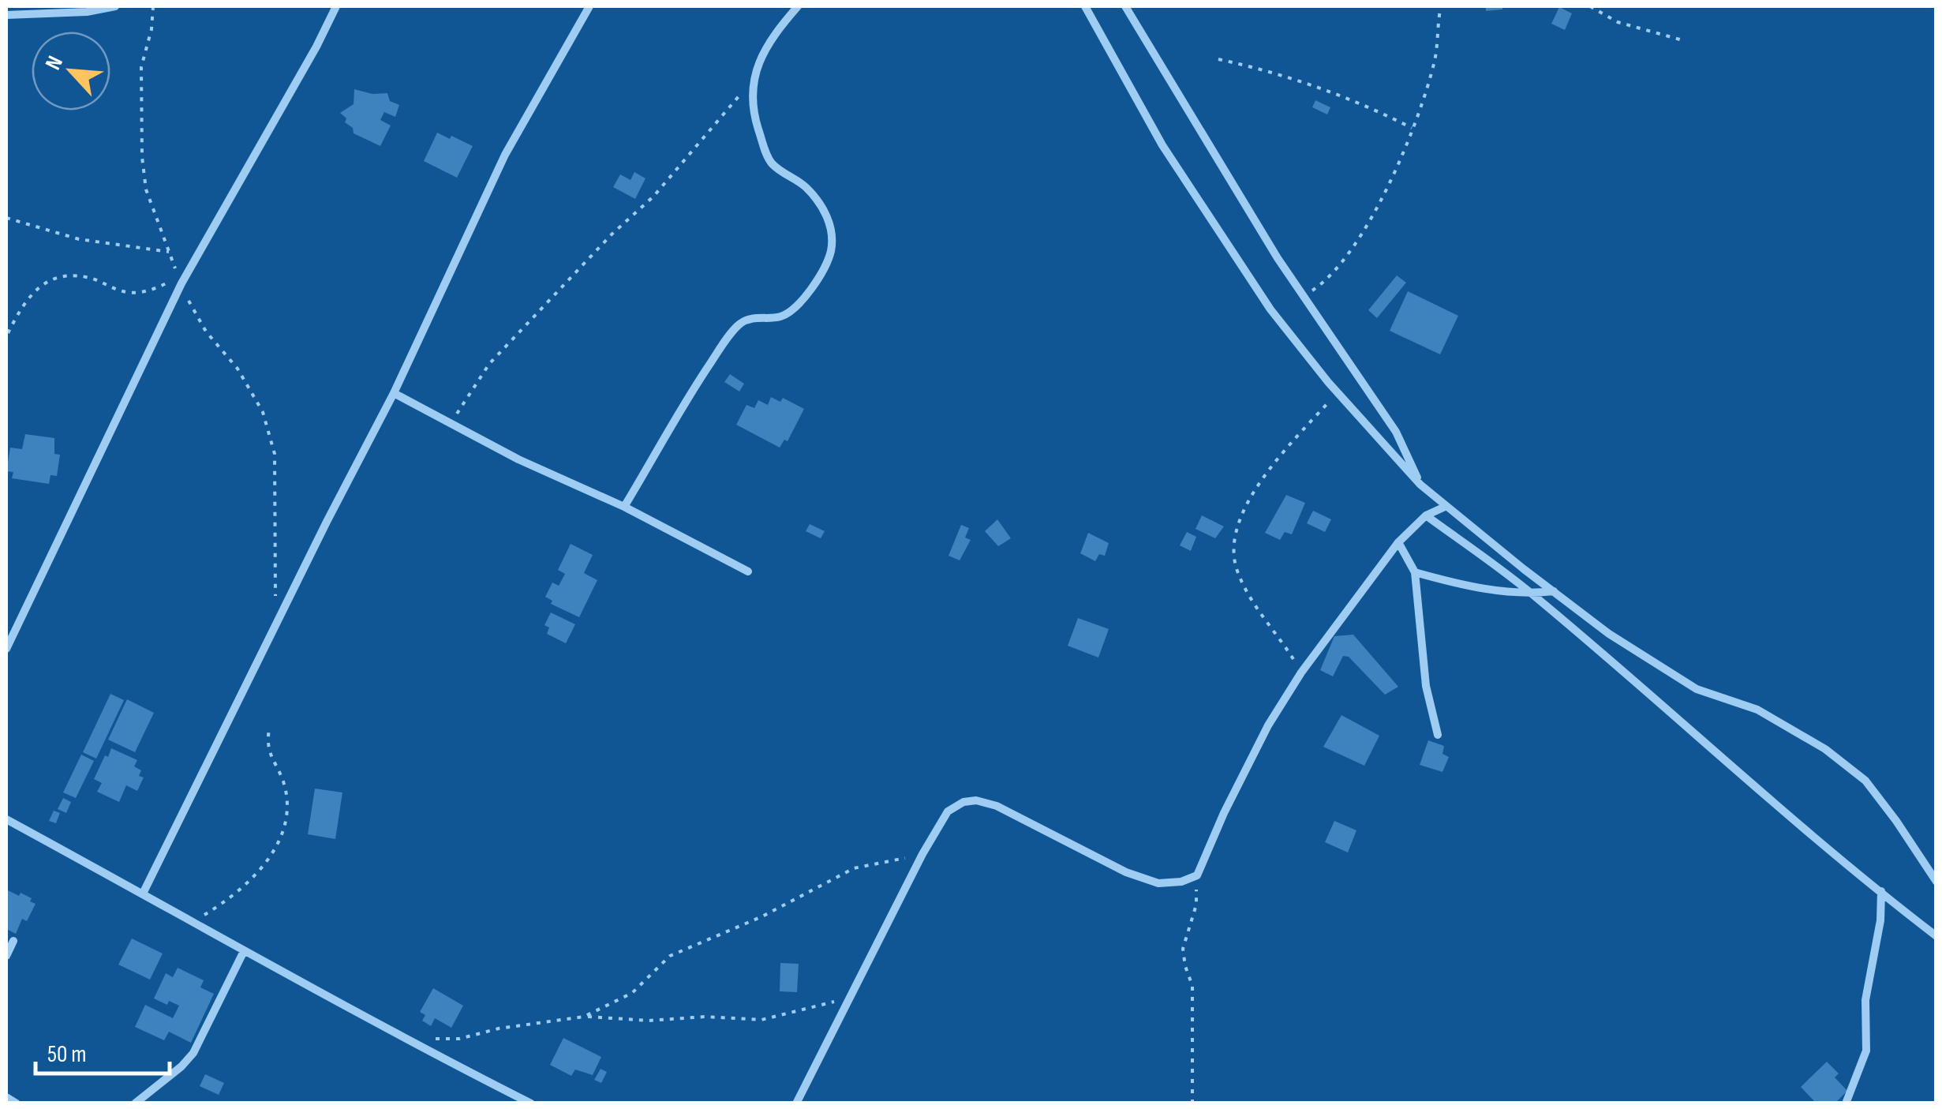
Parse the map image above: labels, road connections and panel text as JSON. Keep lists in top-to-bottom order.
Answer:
{
  "scale_bar": "50 m",
  "north": "top left"
}
